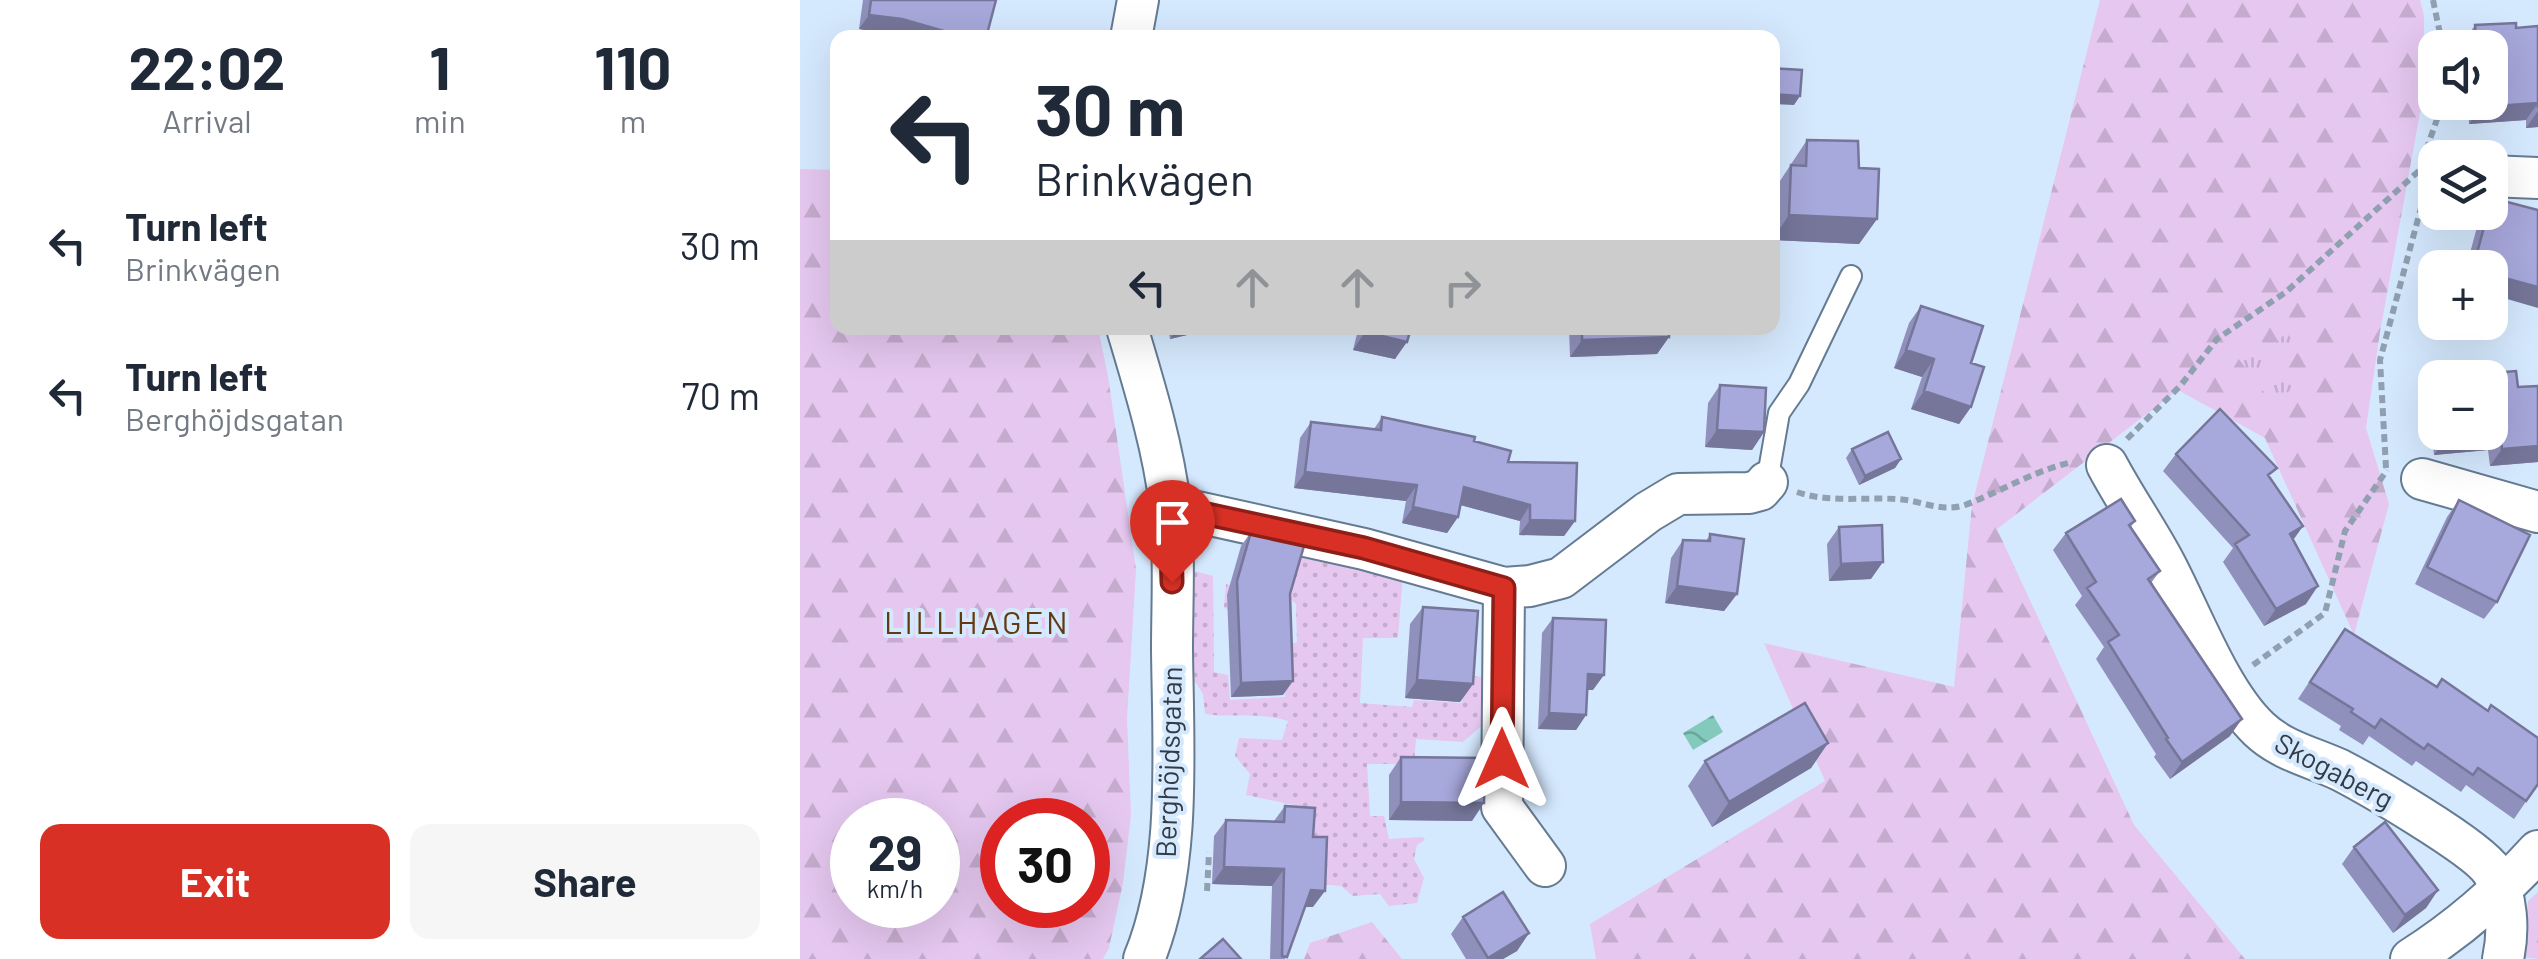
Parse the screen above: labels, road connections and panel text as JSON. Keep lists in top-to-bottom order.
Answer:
{
  "streets": {
    "street": ["Berghöjdsgatan", "Skogaberg"]
  },
  "districts": ["LILLHAGEN"],
  "page": {
    "eta": [
      "22:02",
      "Arrival",
      "1",
      "min",
      "110",
      "m"
    ],
    "map_buttons": ["+", "−"],
    "turn": ["30 m", "Brinkvägen"],
    "list": [
      {
        "name": "Turn left",
        "note": "Brinkvägen",
        "value": "30 m"
      },
      {
        "name": "Turn left",
        "note": "Berghöjdsgatan",
        "value": "70 m"
      }
    ],
    "speed": "29 km/h",
    "limit": "30",
    "buttons": ["Exit", "Share"]
  }
}
